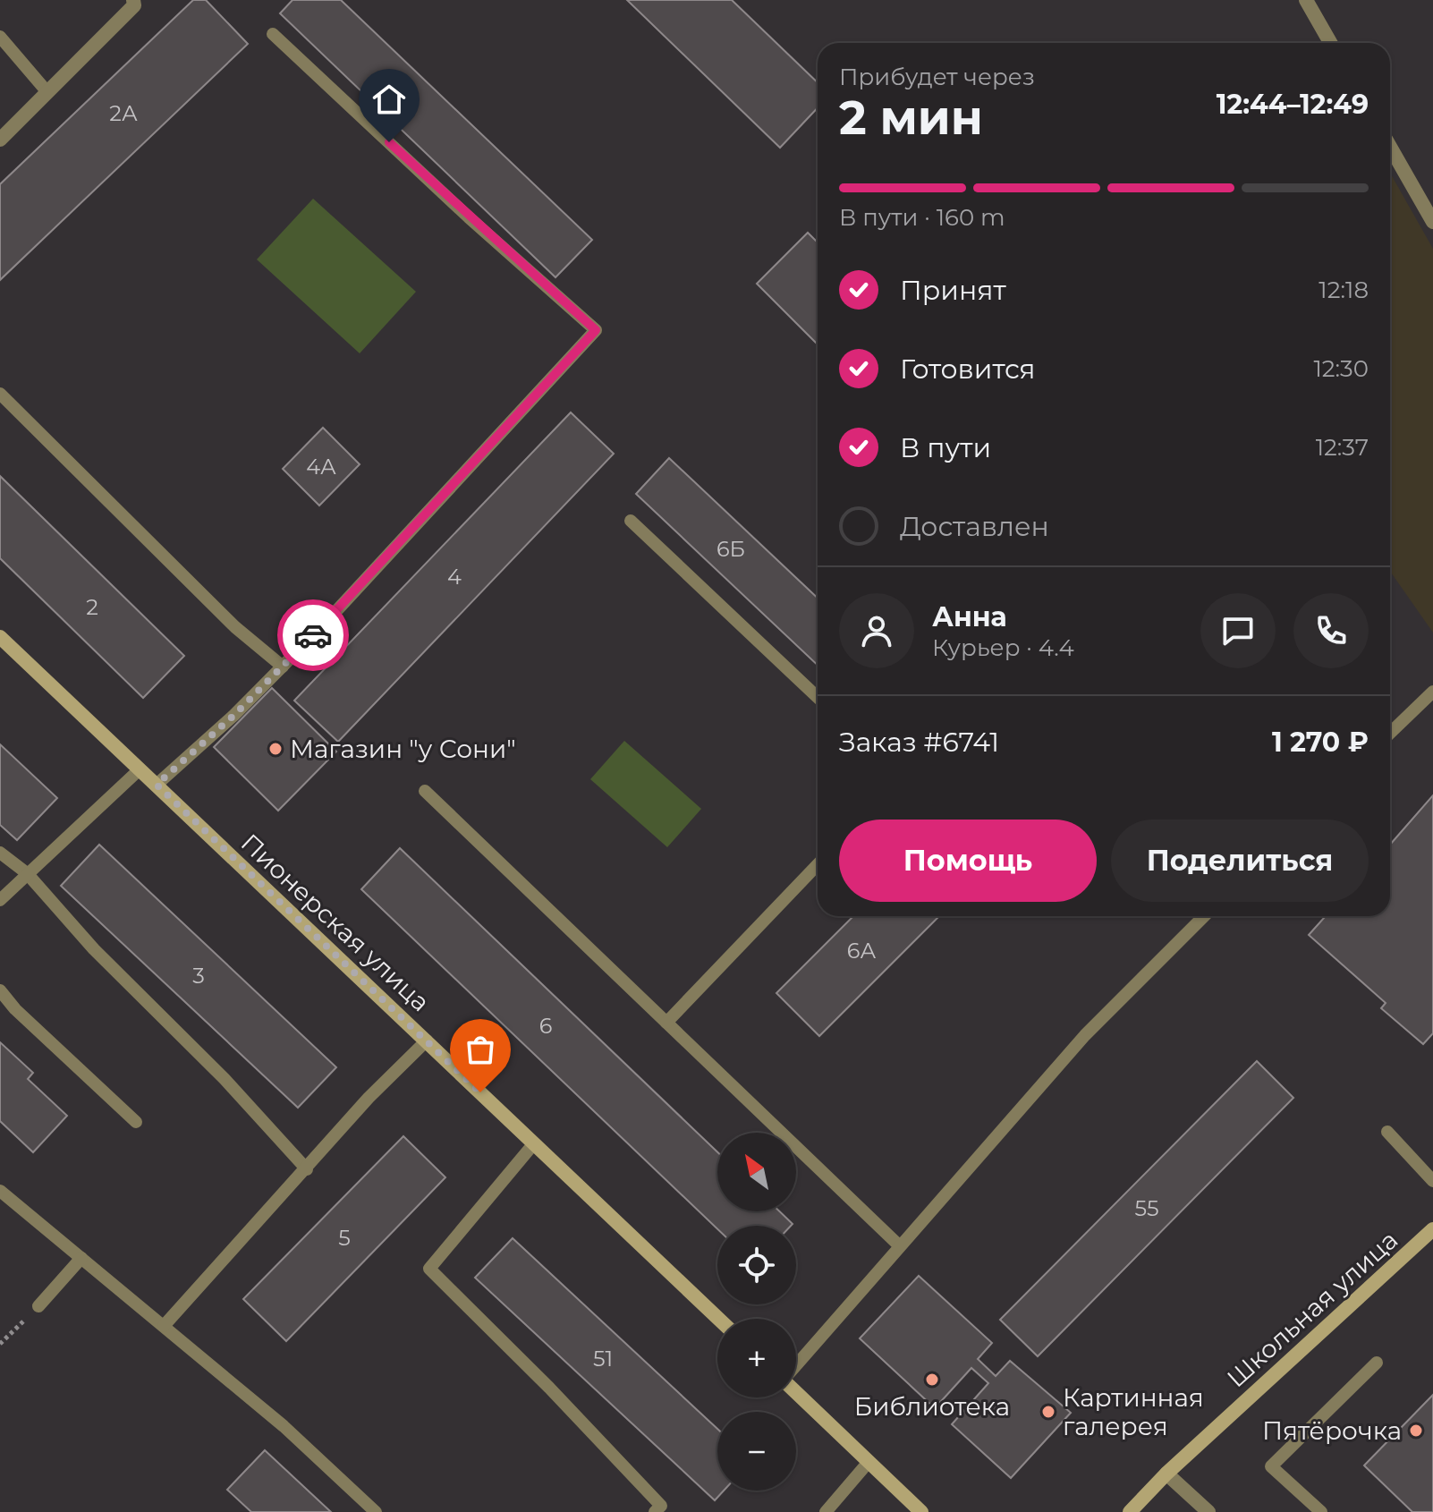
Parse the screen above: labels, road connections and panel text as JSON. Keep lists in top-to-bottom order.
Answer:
{
  "streets": {
    "street": ["Пионерская улица", "Школьная улица"]
  },
  "places": [
    "Магазин \"у Сони\"",
    "Библиотека",
    "Картинная галерея",
    "Пятёрочка"
  ],
  "house_numbers": [
    "2А",
    "4А",
    "6Б",
    "4",
    "2",
    "6А",
    "3",
    "6",
    "55",
    "5",
    "51"
  ],
  "north": "top left",
  "page": {
    "heading": ["2 мин", "Прибудет через", "12:44–12:49"],
    "panel": [
      "Анна",
      "Курьер · 4.4",
      "Заказ #6741",
      "1 270 ₽"
    ],
    "bar": "В пути · 160 m",
    "list": [
      ["Принят", "12:18"],
      ["Готовится", "12:30"],
      ["В пути", "12:37"],
      "Доставлен"
    ],
    "buttons": ["Помощь", "Поделиться"],
    "map_buttons": ["+", "−"]
  }
}
